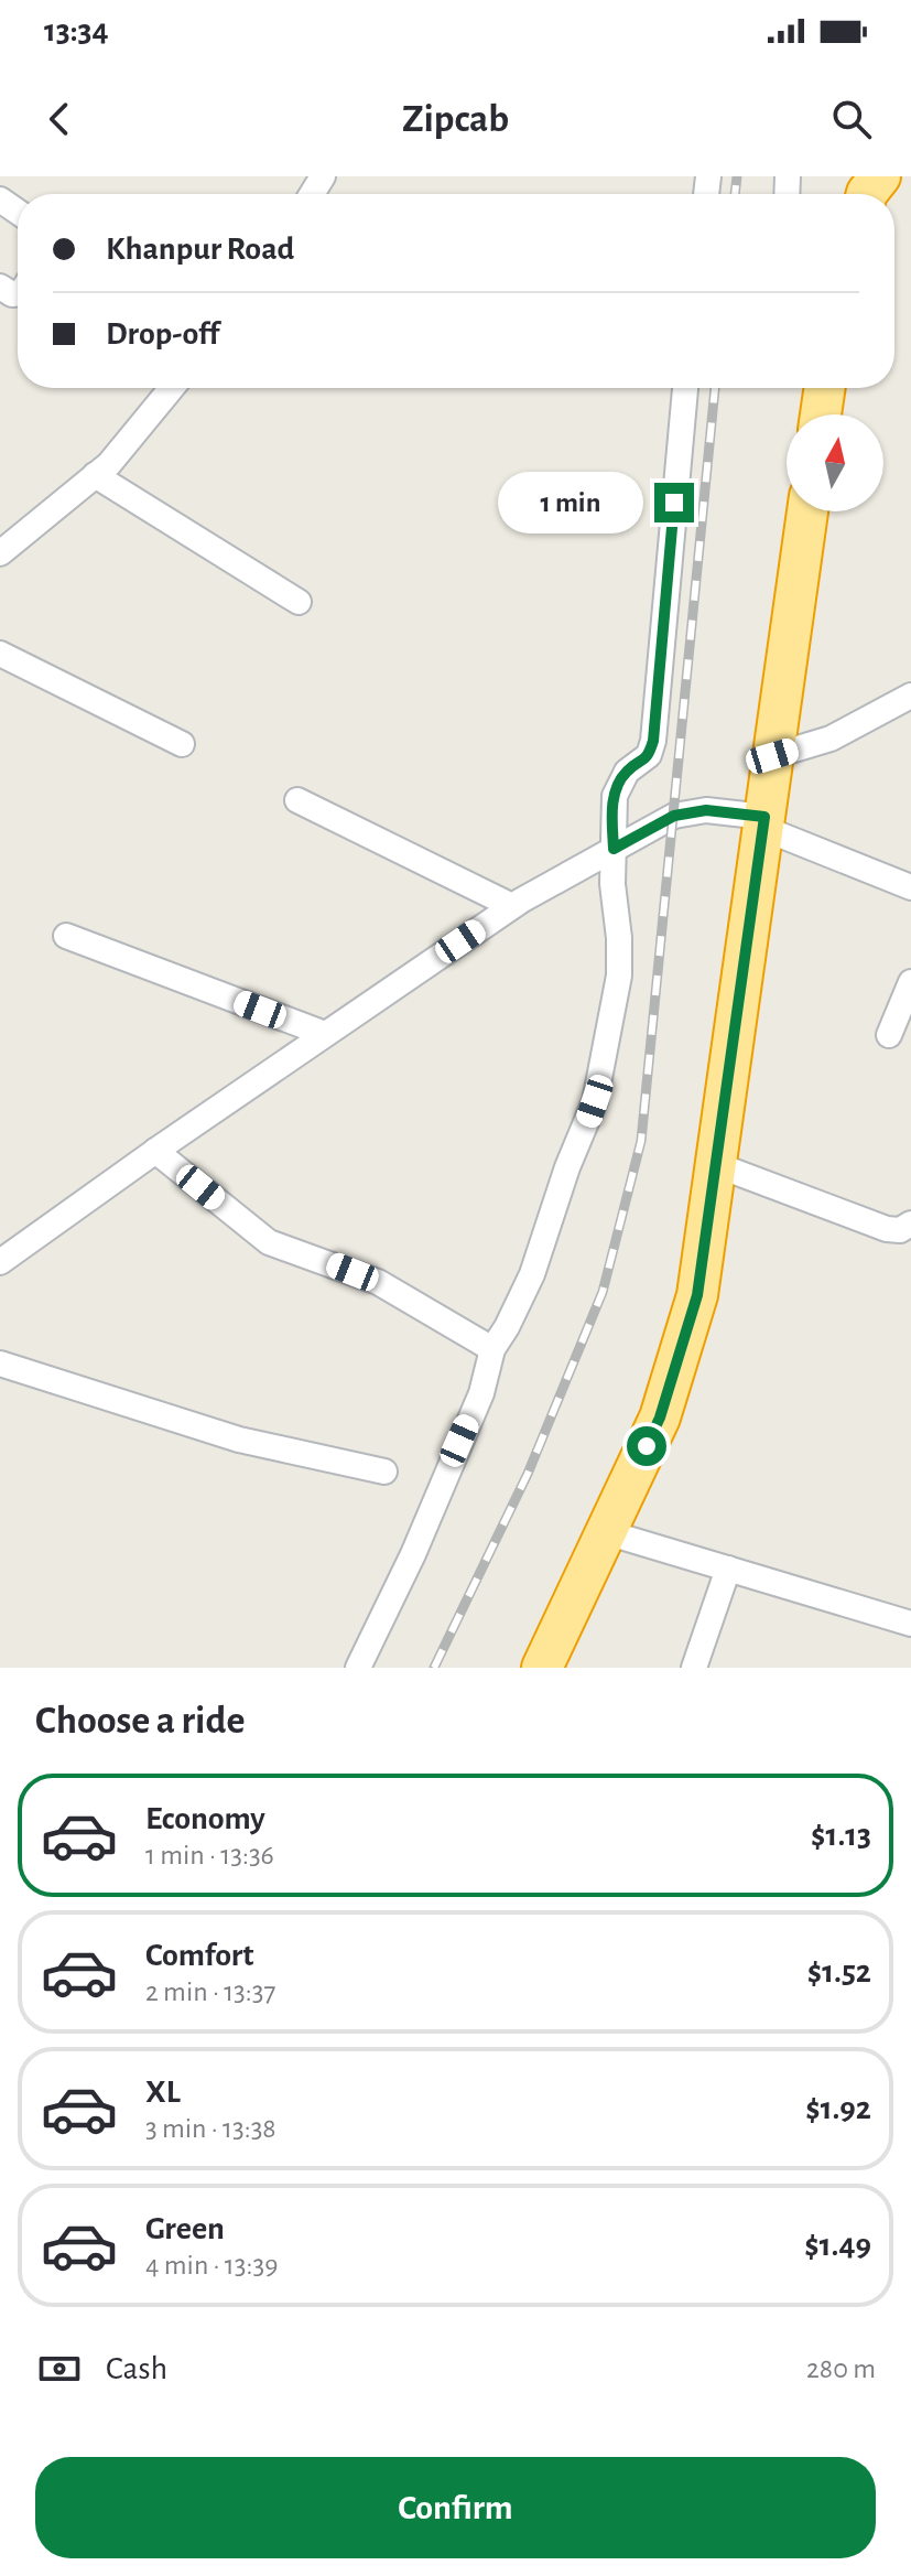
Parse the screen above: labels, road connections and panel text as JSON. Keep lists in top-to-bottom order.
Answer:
{
  "north": "top",
  "page": {
    "status": "13:34",
    "header": "Zipcab",
    "banner": ["Khanpur Road", "Drop-off"],
    "bubble": "1 min",
    "heading": "Choose a ride",
    "list": [
      {
        "name": "Economy",
        "note": "1 min · 13:36",
        "value": "$1.13"
      },
      {
        "name": "Comfort",
        "note": "2 min · 13:37",
        "value": "$1.52"
      },
      {
        "name": "XL",
        "note": "3 min · 13:38",
        "value": "$1.92"
      },
      {
        "name": "Green",
        "note": "4 min · 13:39",
        "value": "$1.49"
      }
    ],
    "pay": ["Cash", "280 m"],
    "buttons": "Confirm"
  }
}
